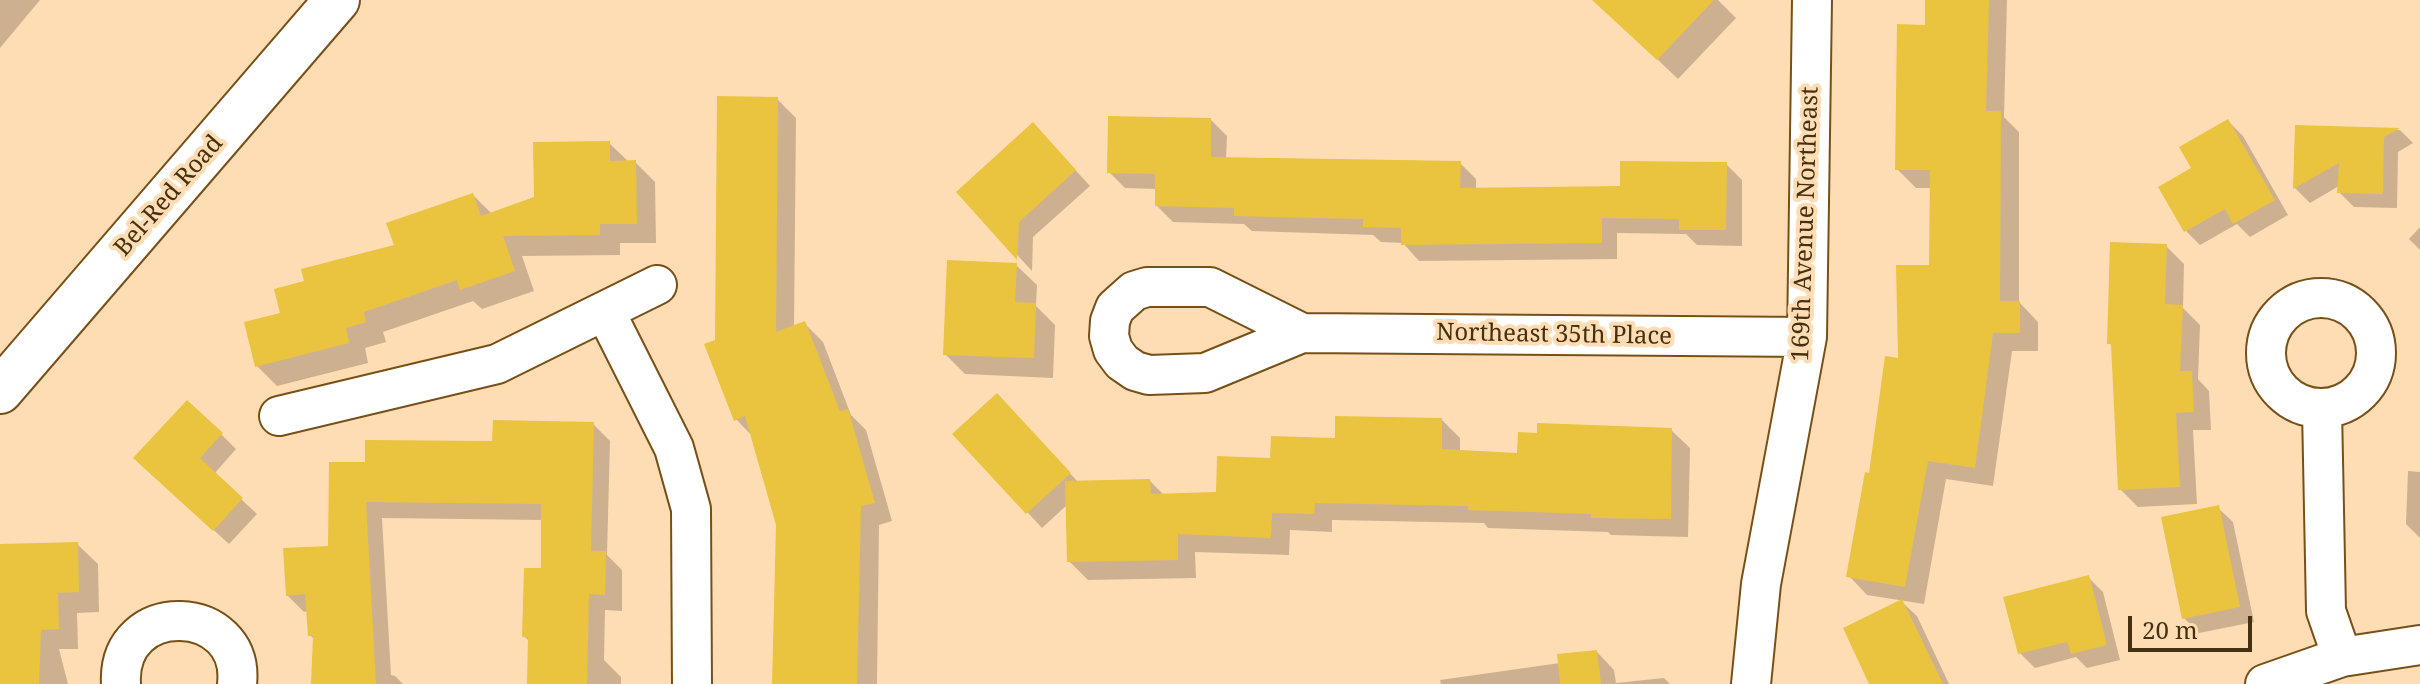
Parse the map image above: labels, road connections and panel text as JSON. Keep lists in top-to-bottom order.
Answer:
{
  "streets": {
    "main road": ["Bel-Red Road"],
    "street": ["169th Avenue Northeast", "Northeast 35th Place"]
  },
  "crossings": [
    ["169th Avenue Northeast", "Northeast 35th Place"]
  ],
  "scale_bar": "20 m"
}
